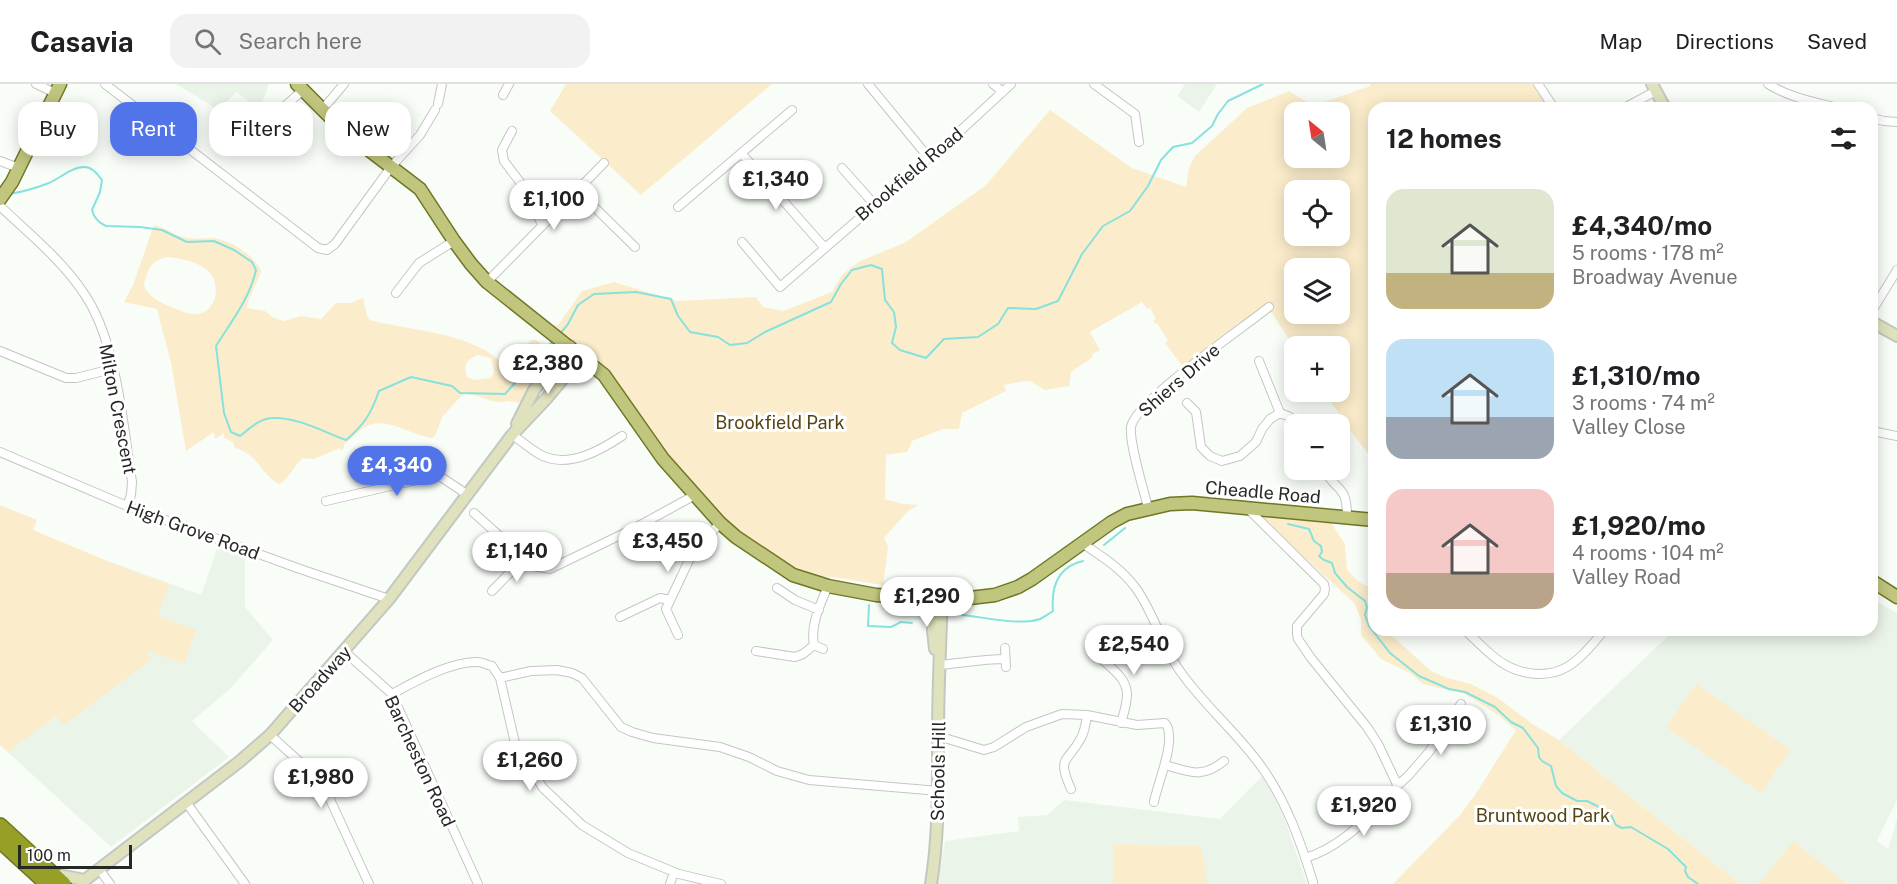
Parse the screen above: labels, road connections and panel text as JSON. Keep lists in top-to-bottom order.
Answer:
{
  "streets": {
    "main road": ["Cheadle Road"],
    "street": [
      "Brookfield Road",
      "Shiers Drive",
      "Milton Crescent",
      "High Grove Road",
      "Broadway",
      "Barcheston Road",
      "Schools Hill"
    ]
  },
  "crossings": [
    ["Shiers Drive", "Cheadle Road"],
    ["Milton Crescent", "High Grove Road"],
    ["Cheadle Road", "Broadway"],
    ["Cheadle Road", "Schools Hill"],
    ["High Grove Road", "Broadway"],
    ["Broadway", "Barcheston Road"]
  ],
  "parks": ["Brookfield Park", "Bruntwood Park"],
  "scale_bar": "100 m",
  "north": "top left",
  "page": {
    "header": "Casavia",
    "search": "Search here",
    "nav": ["Map", "Directions", "Saved"],
    "map_buttons": ["+", "−"],
    "chip": [
      "Buy",
      "Rent",
      "Filters",
      "New"
    ],
    "heading": "12 homes",
    "price": [
      "£1,340",
      "£1,100",
      "£2,380",
      "£4,340",
      "£3,450",
      "£1,140",
      "£1,290",
      "£2,540",
      "£1,310",
      "£1,260",
      "£1,980",
      "£1,920"
    ],
    "list": [
      {
        "name": "£4,340/mo",
        "note": "5 rooms · 178 m² · Broadway Avenue"
      },
      {
        "name": "£1,310/mo",
        "note": "3 rooms · 74 m² · Valley Close"
      },
      {
        "name": "£1,920/mo",
        "note": "4 rooms · 104 m² · Valley Road"
      }
    ],
    "scale": "100 m"
  }
}
